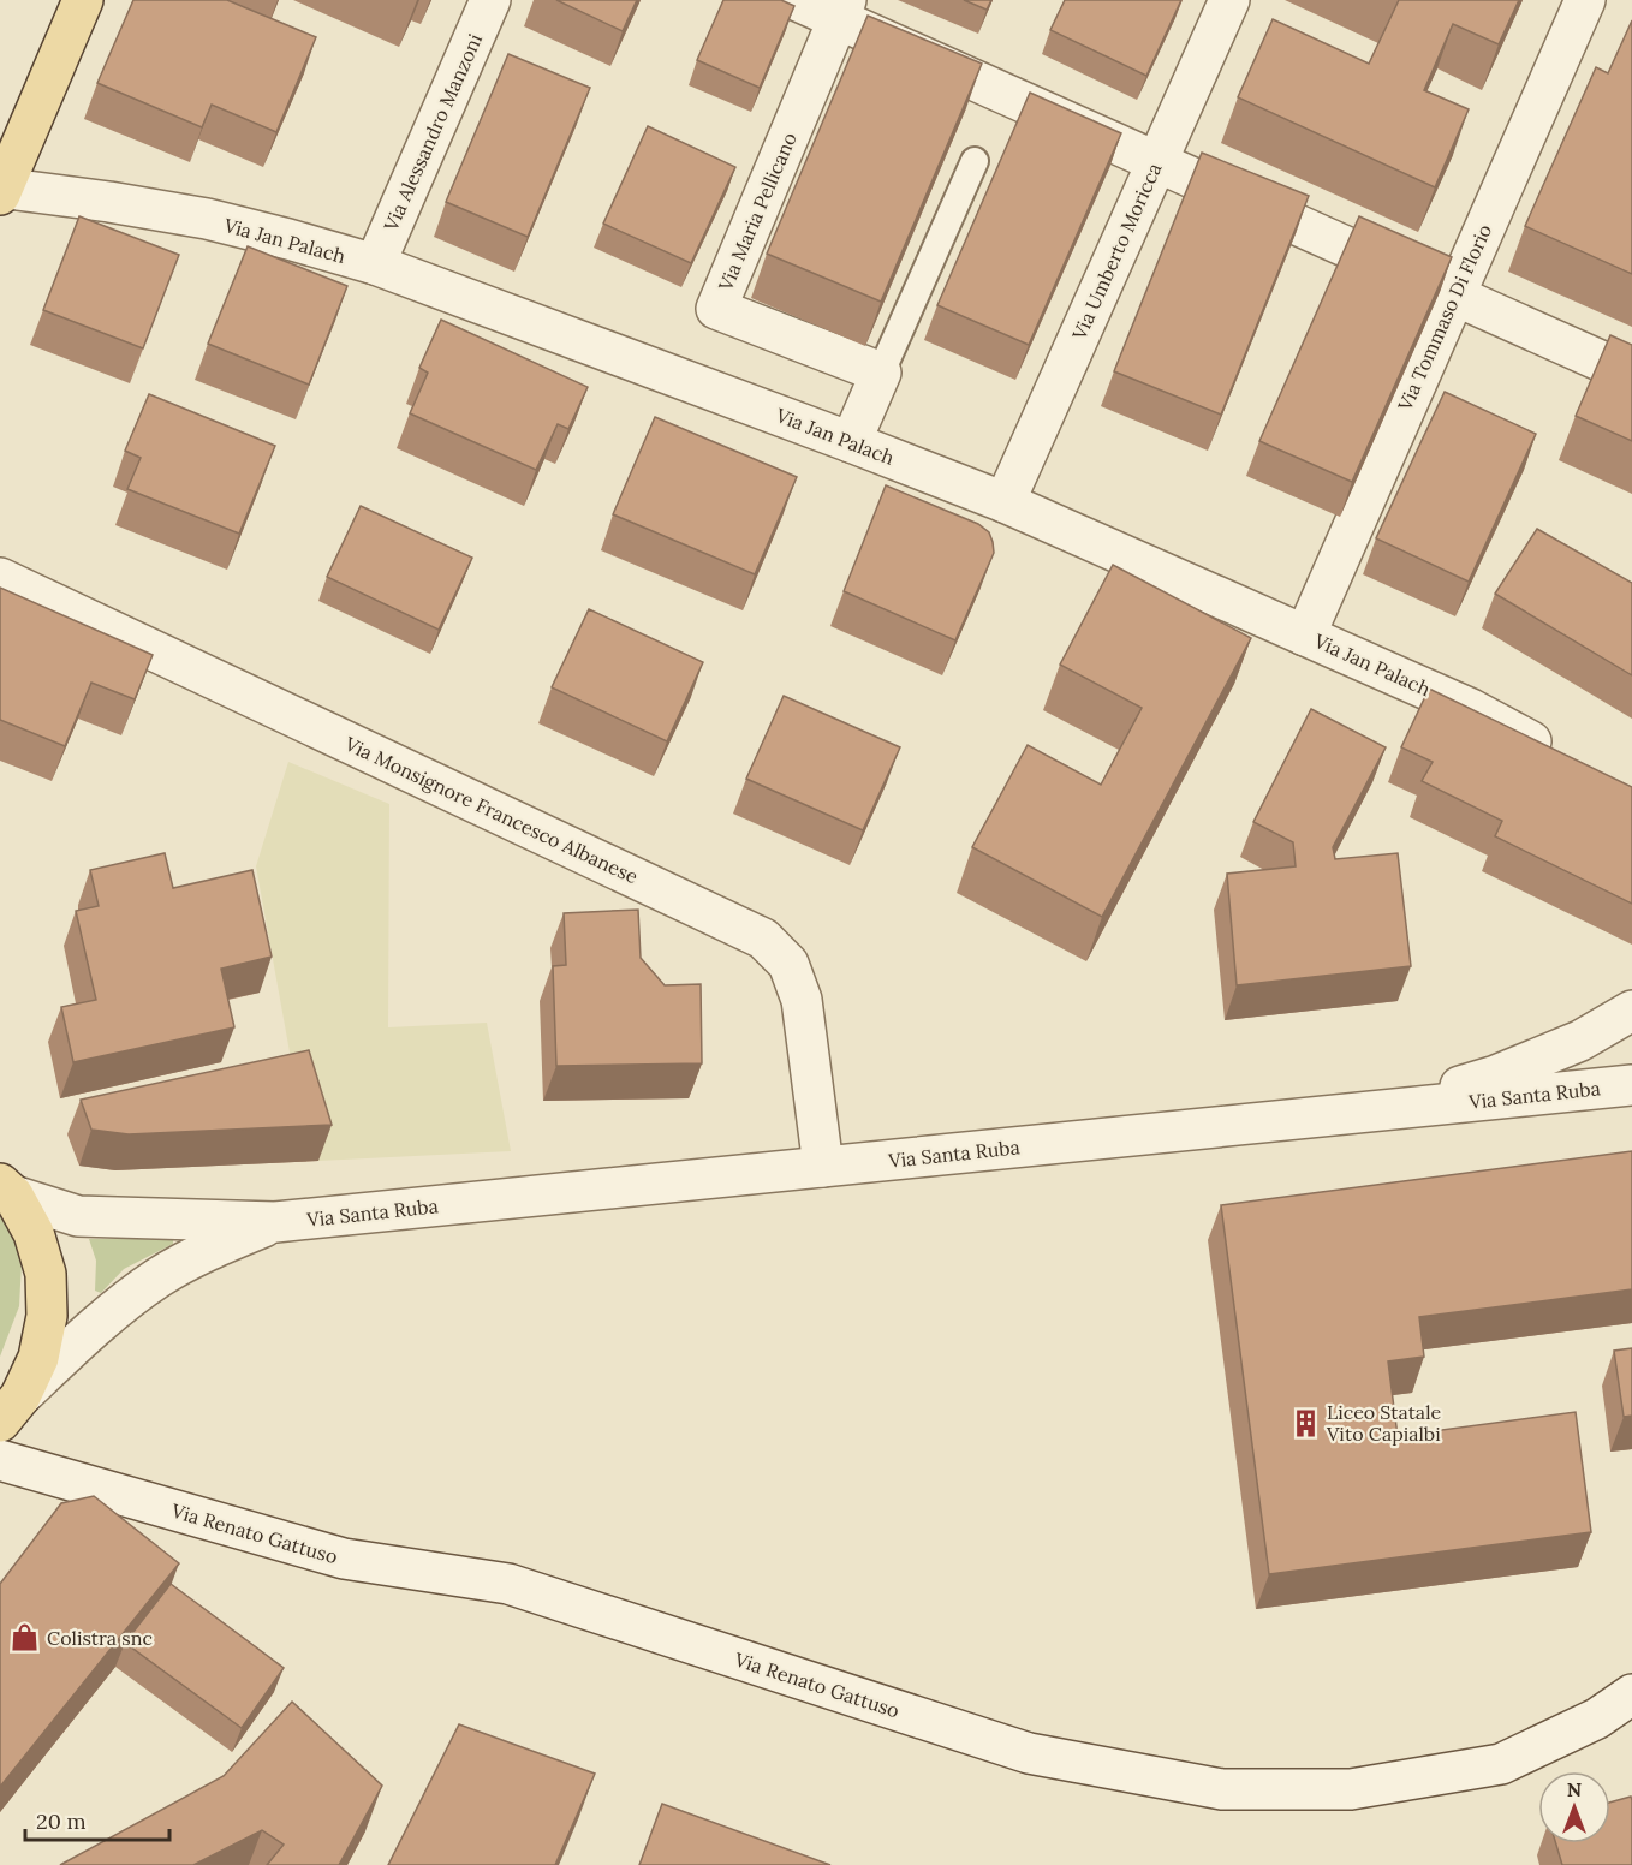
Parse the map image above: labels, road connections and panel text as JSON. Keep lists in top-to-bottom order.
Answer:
{
  "streets": {
    "street": [
      "Via Alessandro Manzoni",
      "Via Maria Pellicano",
      "Via Jan Palach",
      "Via Umberto Moricca",
      "Via Tommaso Di Florio",
      "Via Monsignore Francesco Albanese",
      "Via Santa Ruba",
      "Via Renato Gattuso"
    ]
  },
  "crossings": [
    ["Via Alessandro Manzoni", "Via Jan Palach"],
    ["Via Jan Palach", "Via Umberto Moricca"],
    ["Via Jan Palach", "Via Tommaso Di Florio"],
    ["Via Monsignore Francesco Albanese", "Via Santa Ruba"]
  ],
  "places": {
    "building": ["Liceo Statale Vito Capialbi"],
    "shop": ["Colistra snc"]
  },
  "scale_bar": "20 m",
  "north": "top"
}
